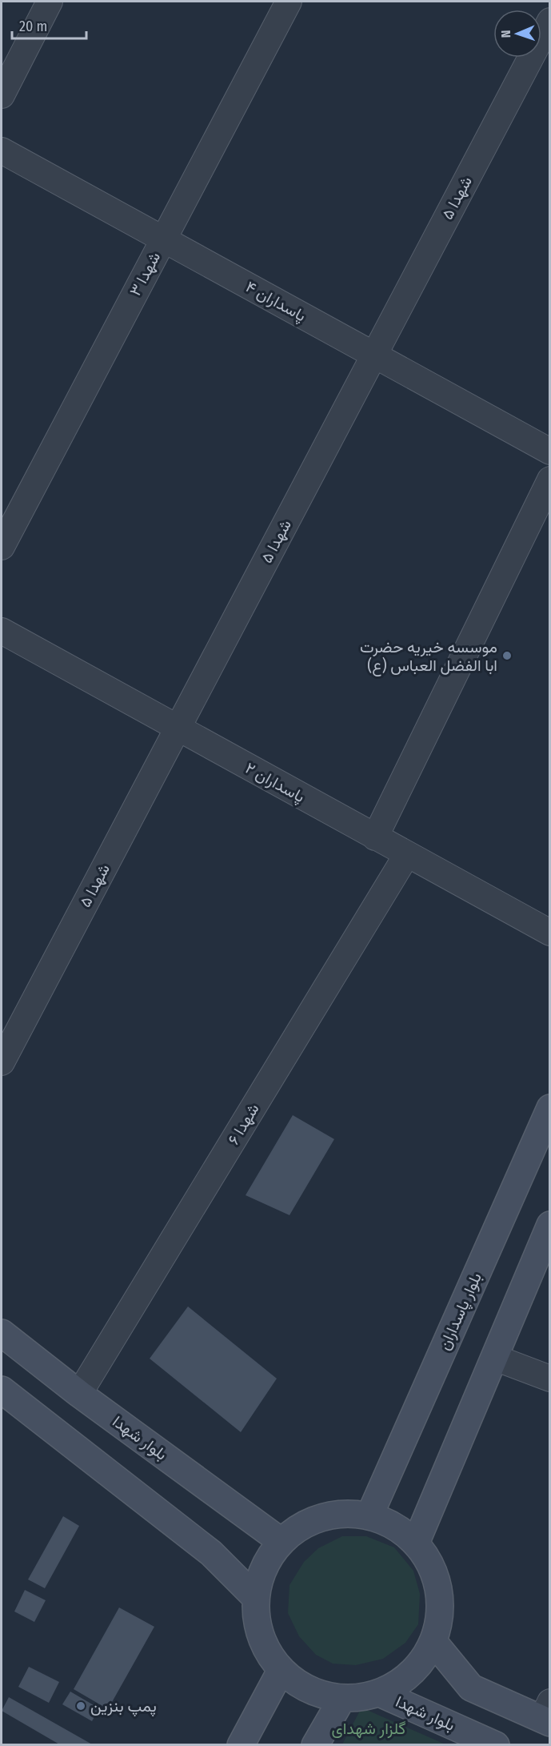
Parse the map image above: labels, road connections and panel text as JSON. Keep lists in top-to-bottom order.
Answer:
{
  "streets": {
    "main road": ["بلوار پاسداران", "بلوار شهدا"],
    "street": [
      "شهدا ۵",
      "شهدا ۳",
      "پاسداران ۴",
      "پاسداران ۲",
      "شهدا ۶"
    ]
  },
  "crossings": [
    ["شهدا ۵", "پاسداران ۴"],
    ["شهدا ۵", "پاسداران ۲"],
    ["شهدا ۳", "پاسداران ۴"],
    ["پاسداران ۲", "شهدا ۶"],
    ["شهدا ۶", "بلوار شهدا"]
  ],
  "parks": ["گلزار شهدای"],
  "places": ["موسسه خیریه حضرت ابا الفضل العباس (ع)", "پمپ بنزین"],
  "scale_bar": "20 m",
  "north": "left"
}
